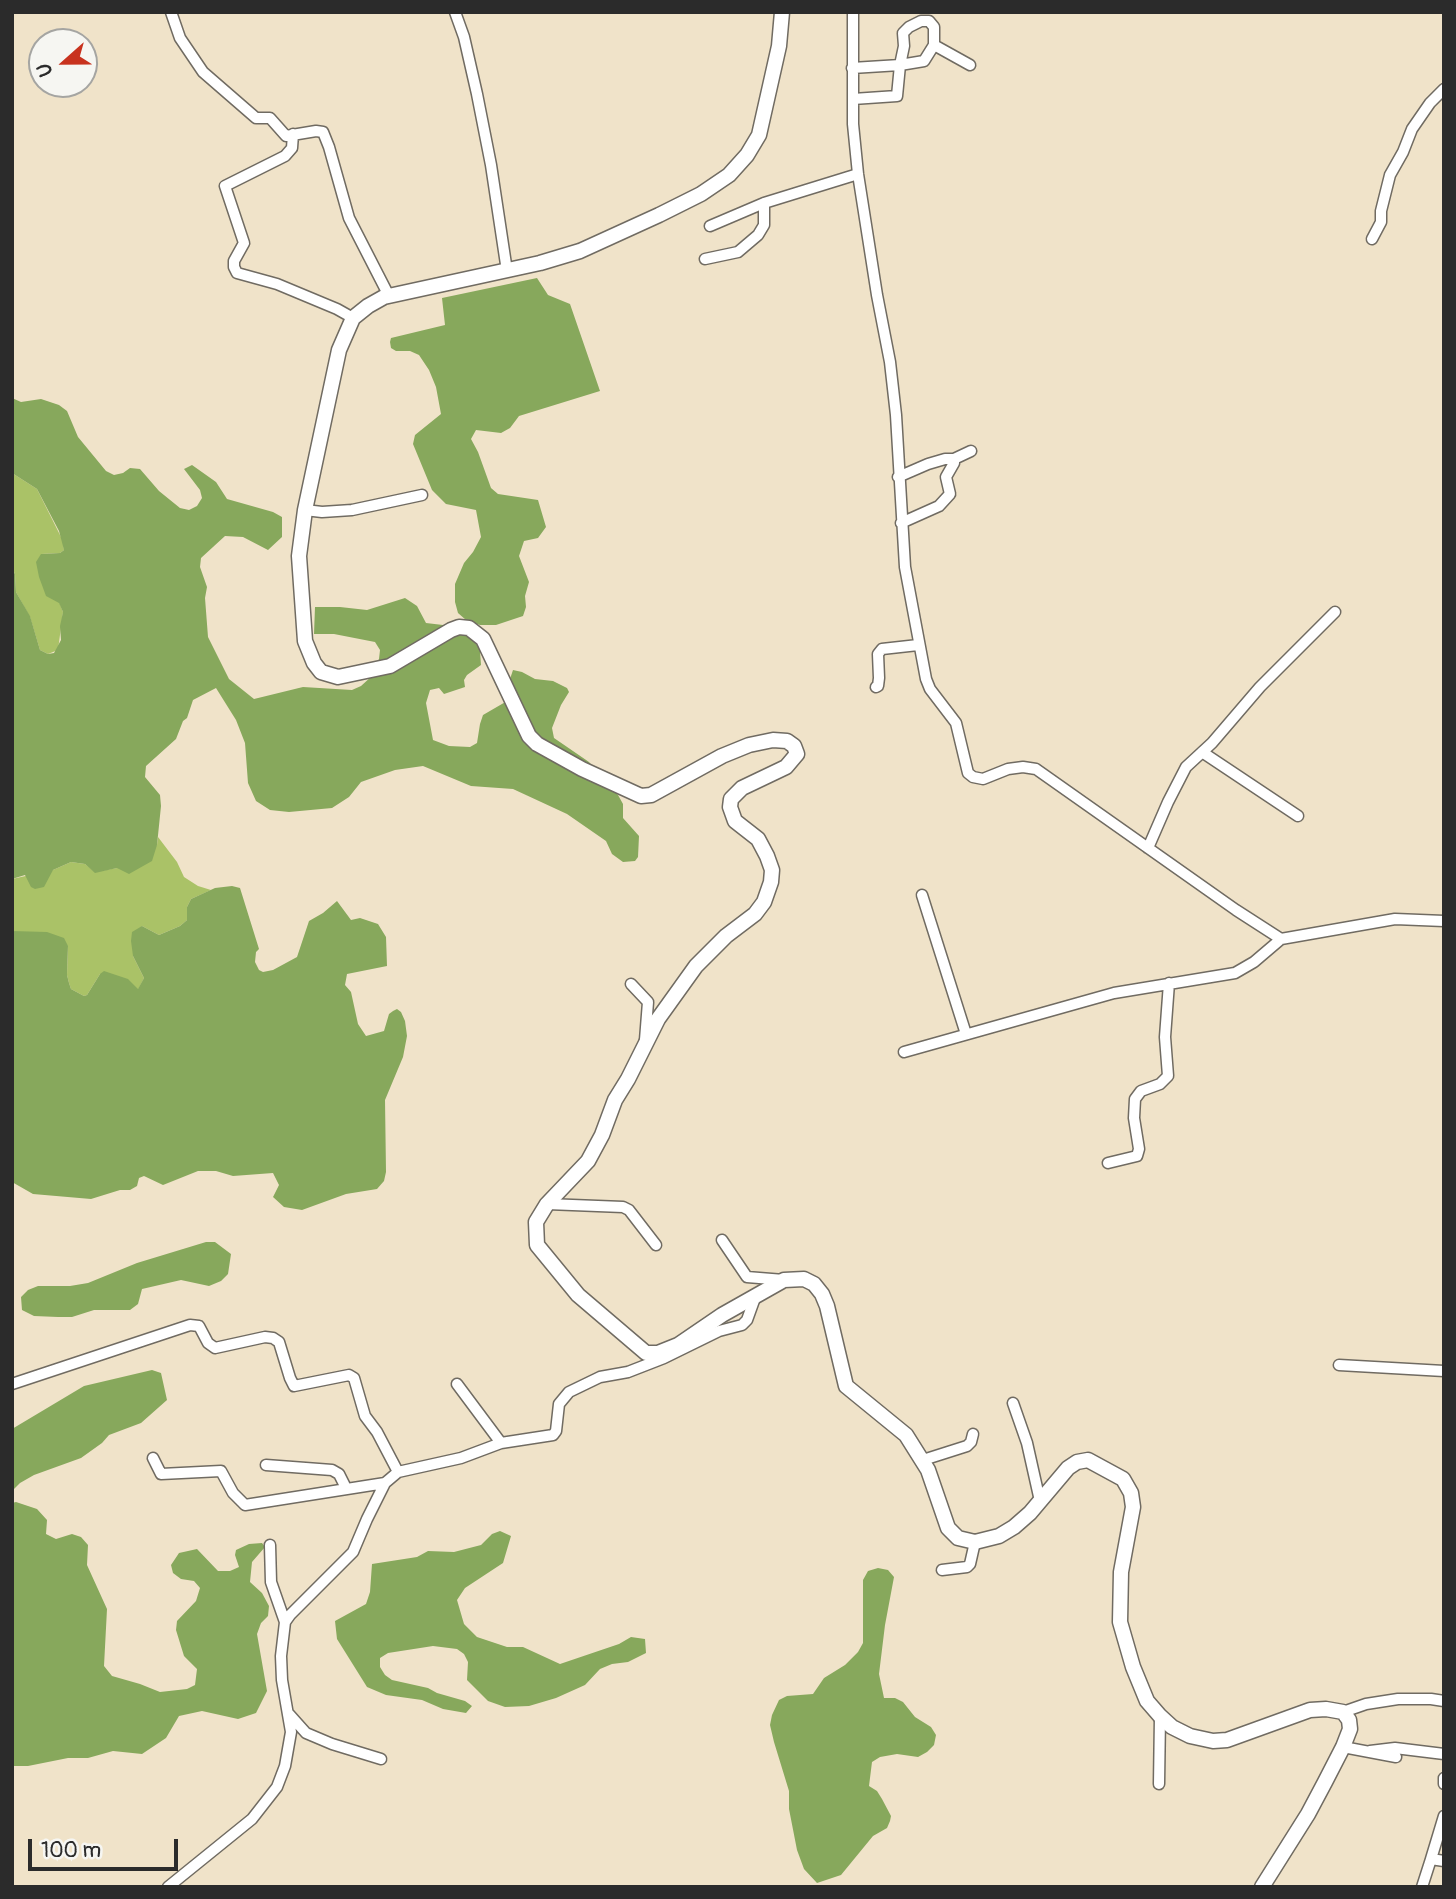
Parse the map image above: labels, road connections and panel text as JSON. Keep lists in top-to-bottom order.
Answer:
{
  "scale_bar": "100 m",
  "north": "left"
}
